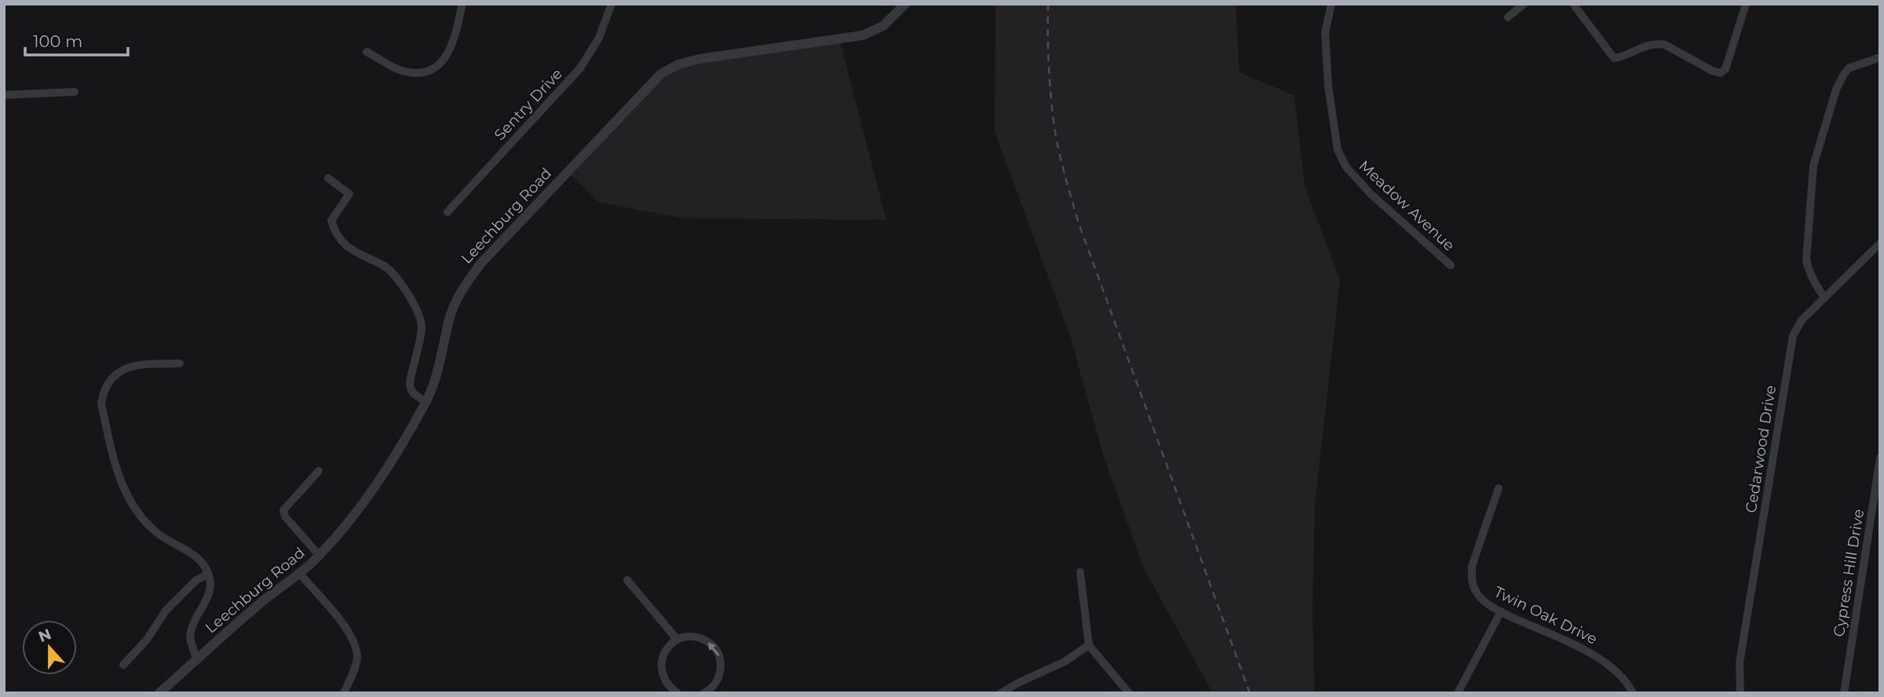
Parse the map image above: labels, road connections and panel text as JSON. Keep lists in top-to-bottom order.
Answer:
{
  "streets": {
    "street": [
      "Sentry Drive",
      "Meadow Avenue",
      "Leechburg Road",
      "Cedarwood Drive",
      "Cypress Hill Drive",
      "Twin Oak Drive"
    ]
  },
  "scale_bar": "100 m",
  "north": "top"
}
